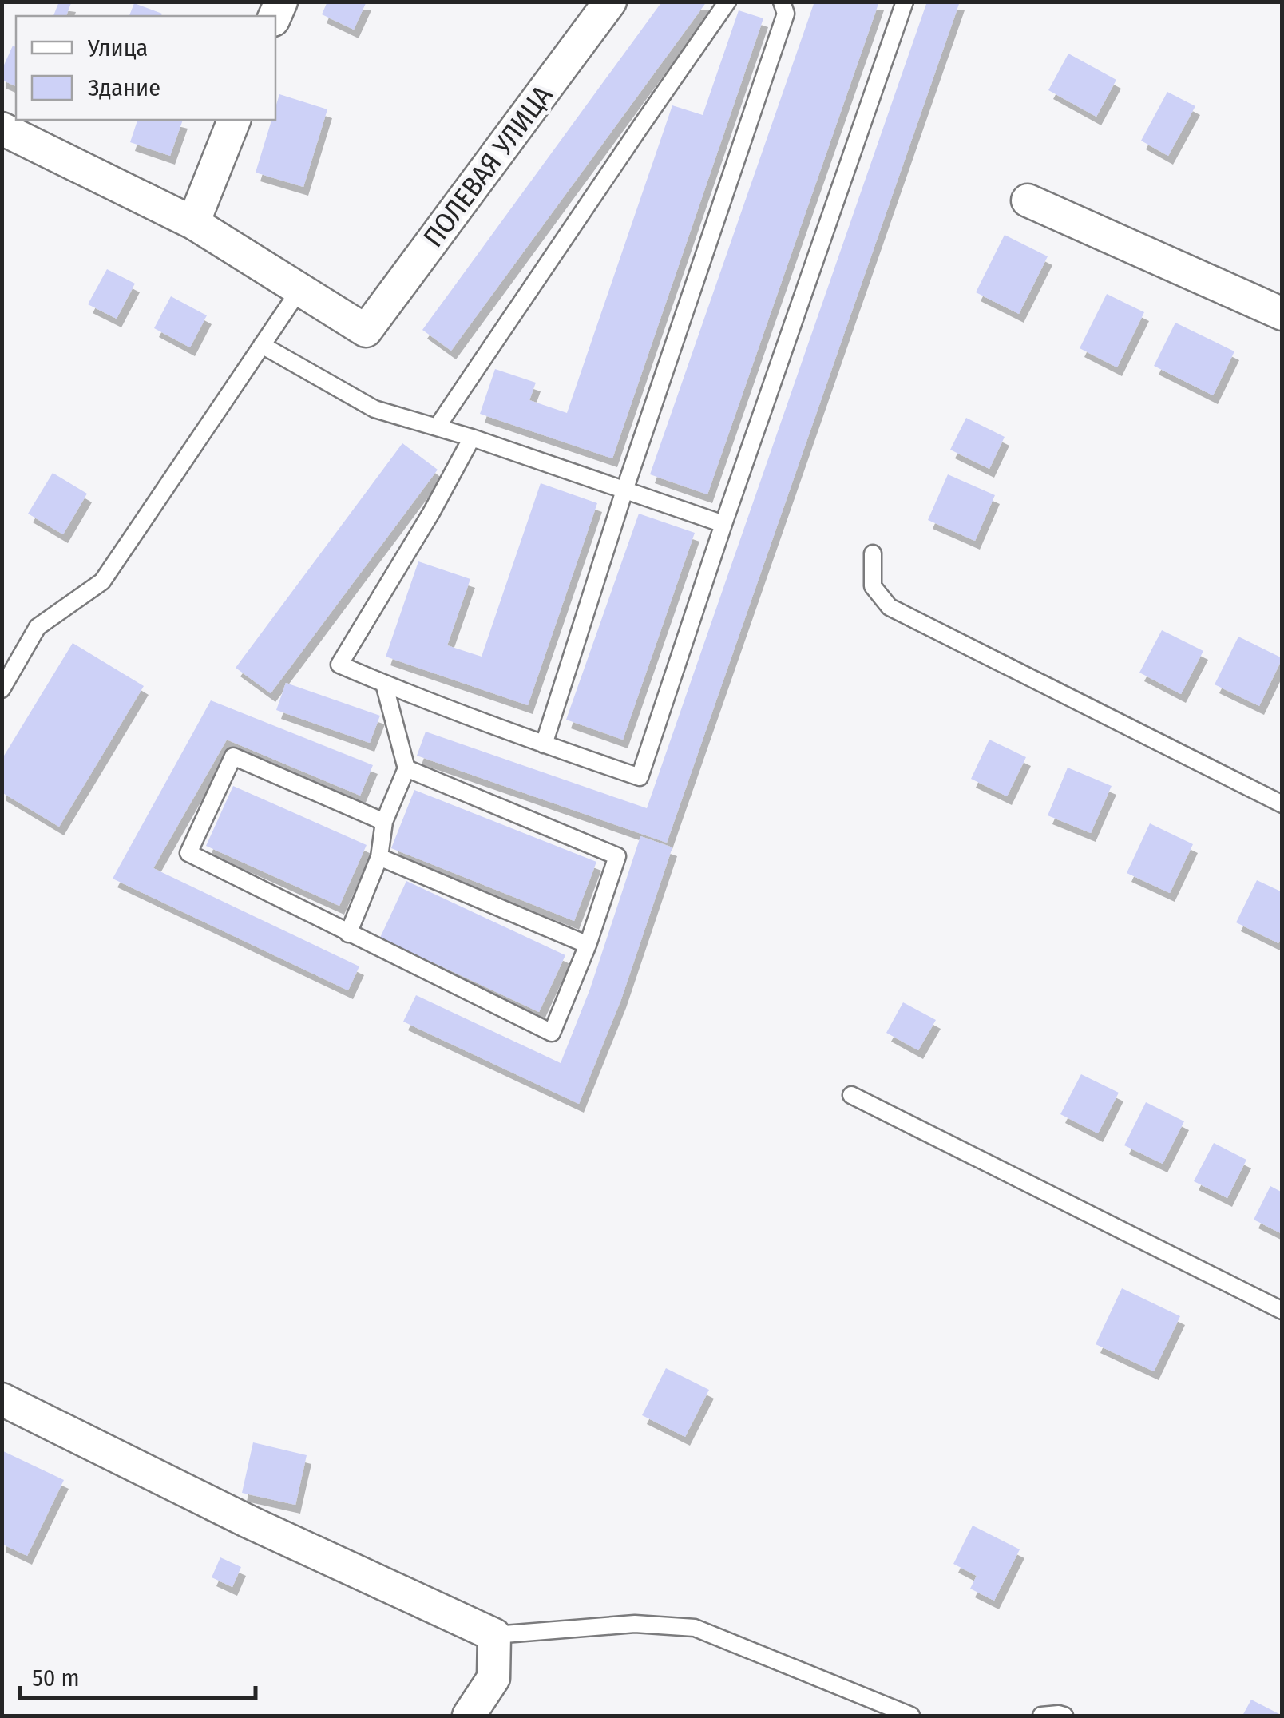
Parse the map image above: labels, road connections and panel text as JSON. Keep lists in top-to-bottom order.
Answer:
{
  "streets": {
    "street": ["ПОЛЕВАЯ УЛИЦА"]
  },
  "legend": ["Улица", "Здание"],
  "scale_bar": "50 m"
}
